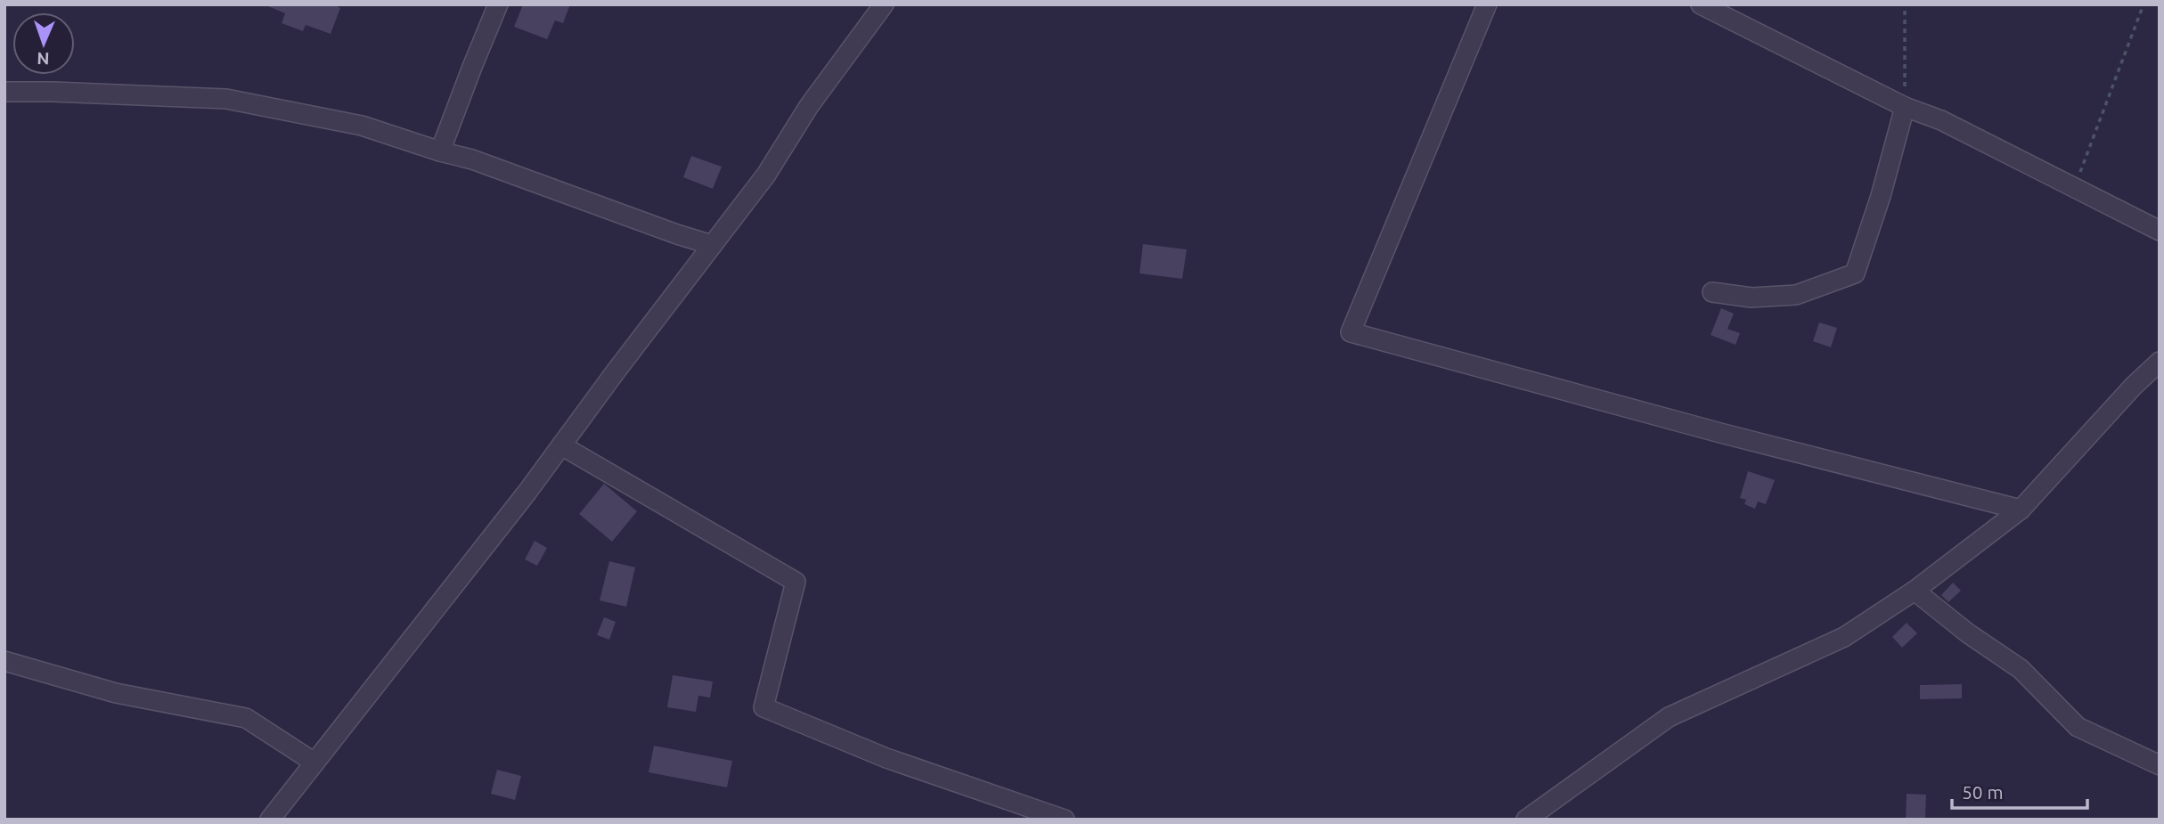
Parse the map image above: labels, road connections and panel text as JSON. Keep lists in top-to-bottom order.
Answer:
{
  "scale_bar": "50 m",
  "north": "bottom"
}
